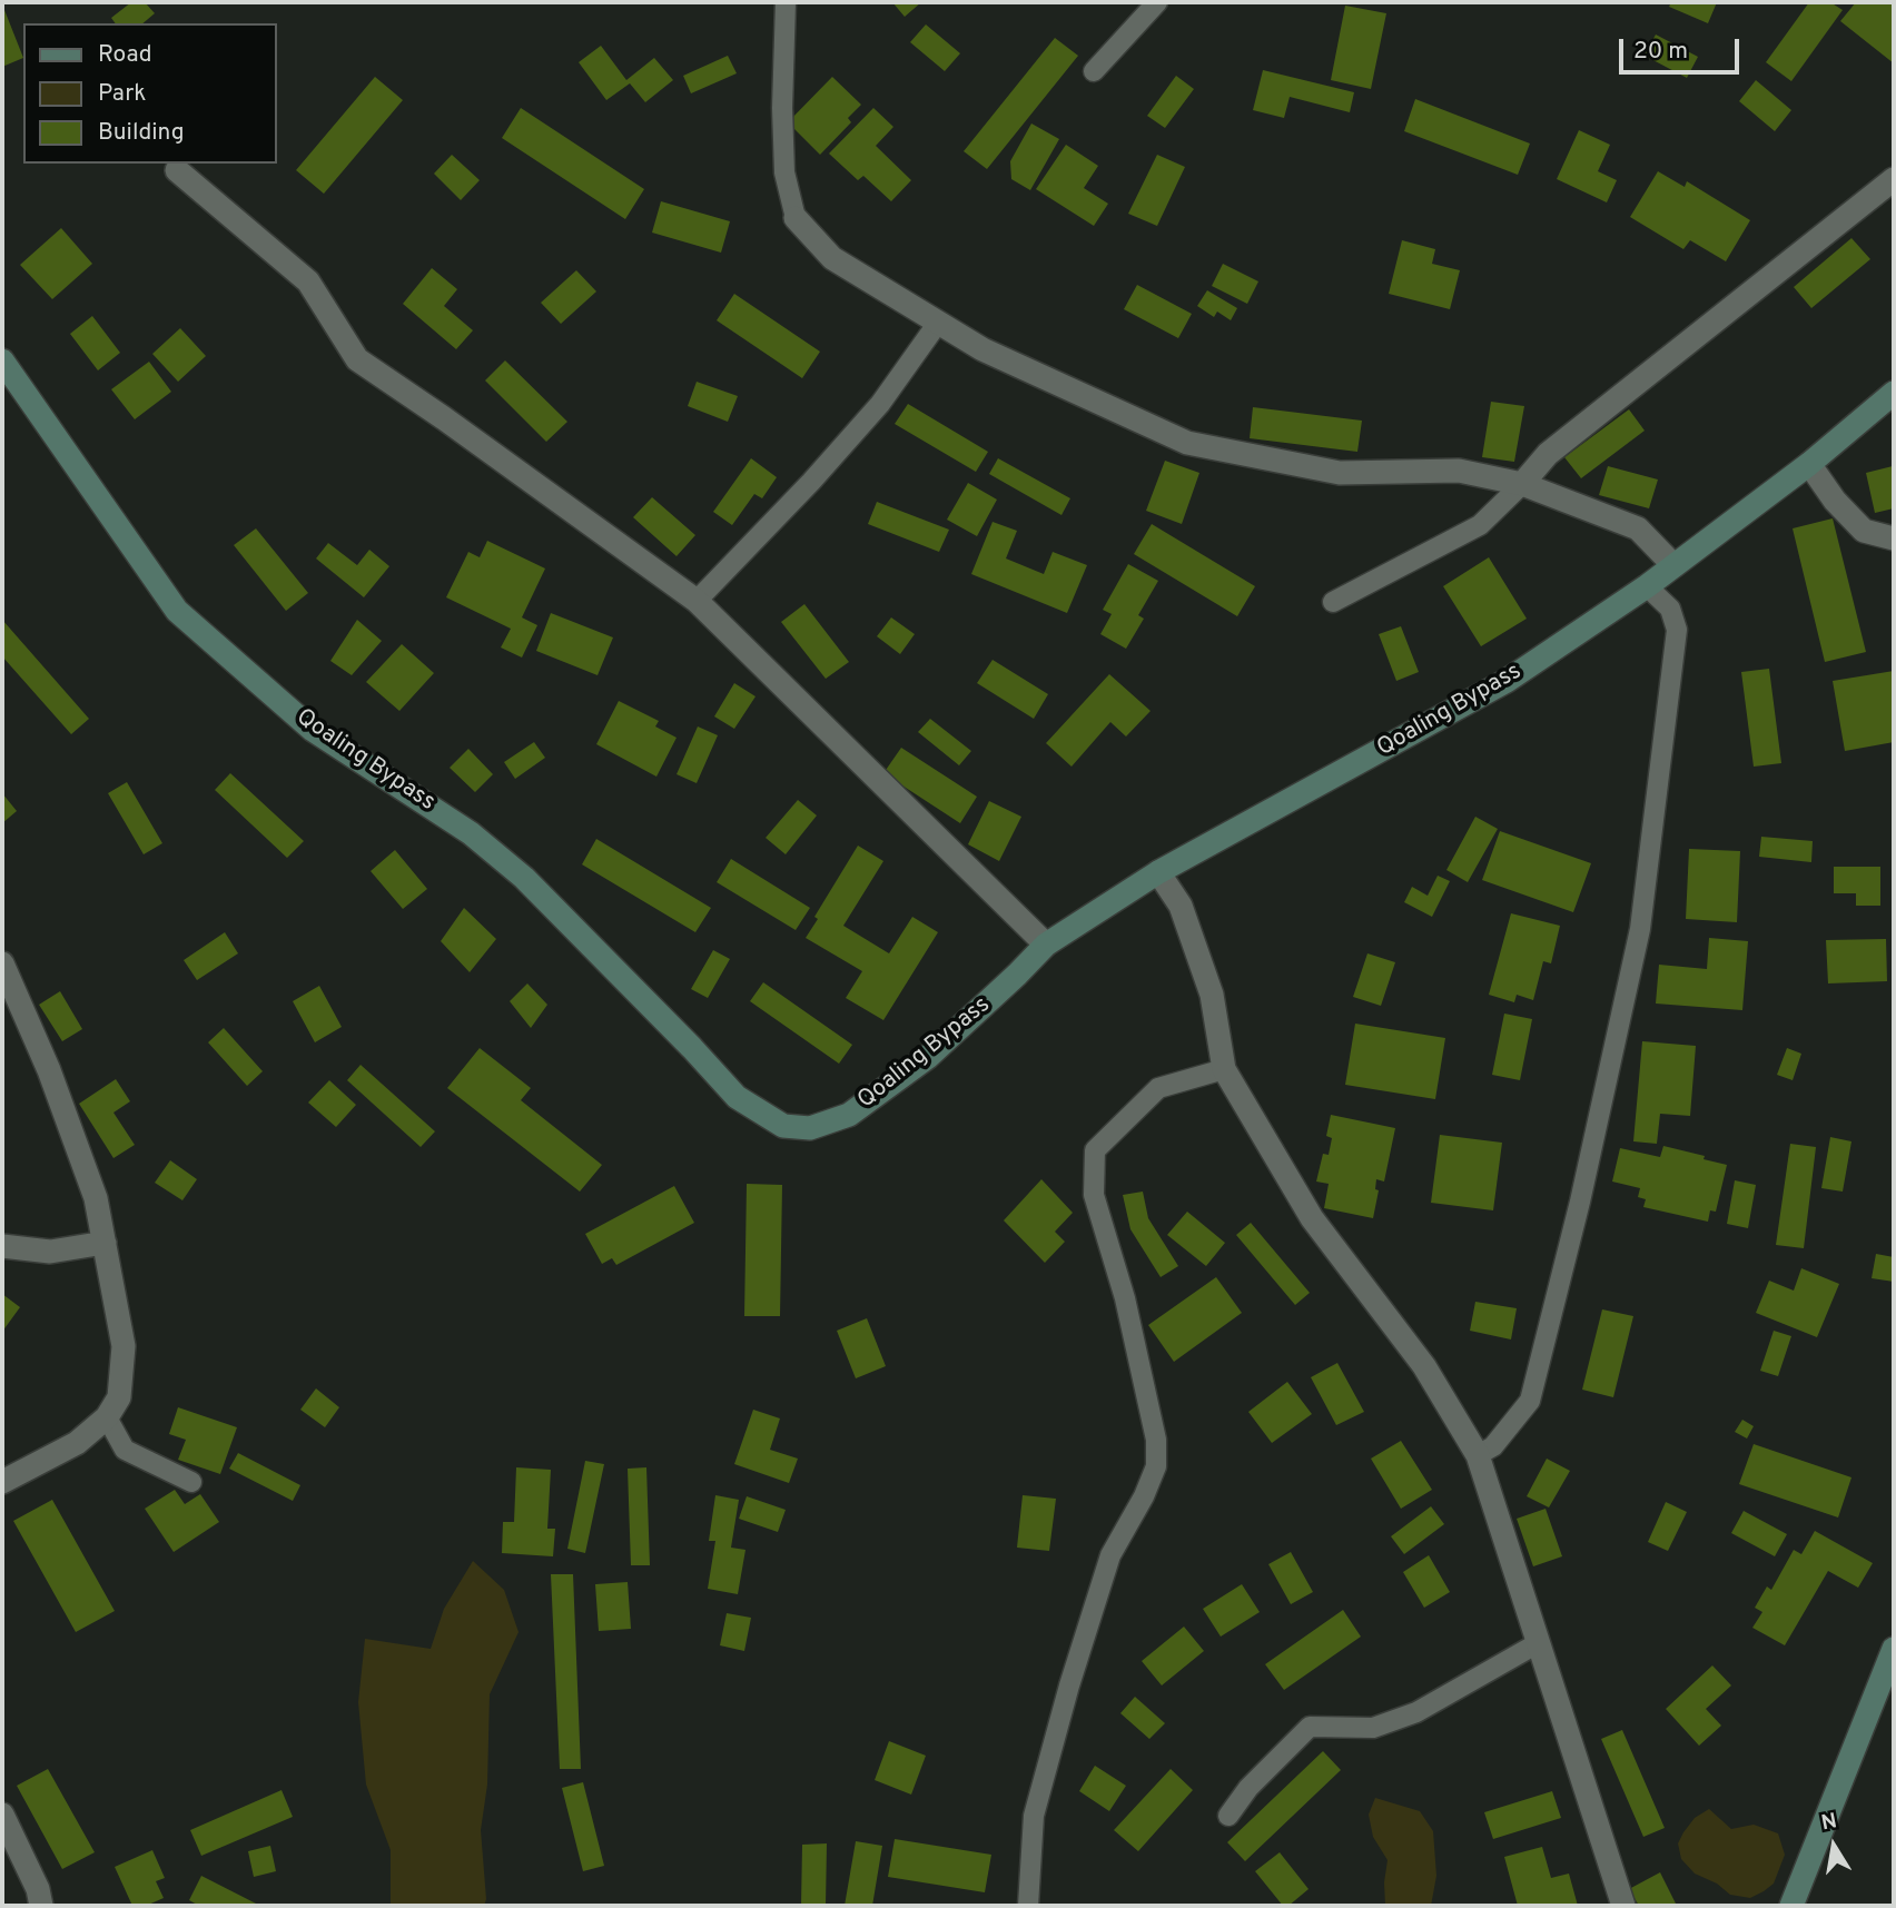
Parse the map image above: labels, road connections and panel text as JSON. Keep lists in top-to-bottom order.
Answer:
{
  "streets": {
    "main road": ["Qoaling Bypass"]
  },
  "legend": ["Road", "Park", "Building"],
  "scale_bar": "20 m",
  "north": "top"
}
